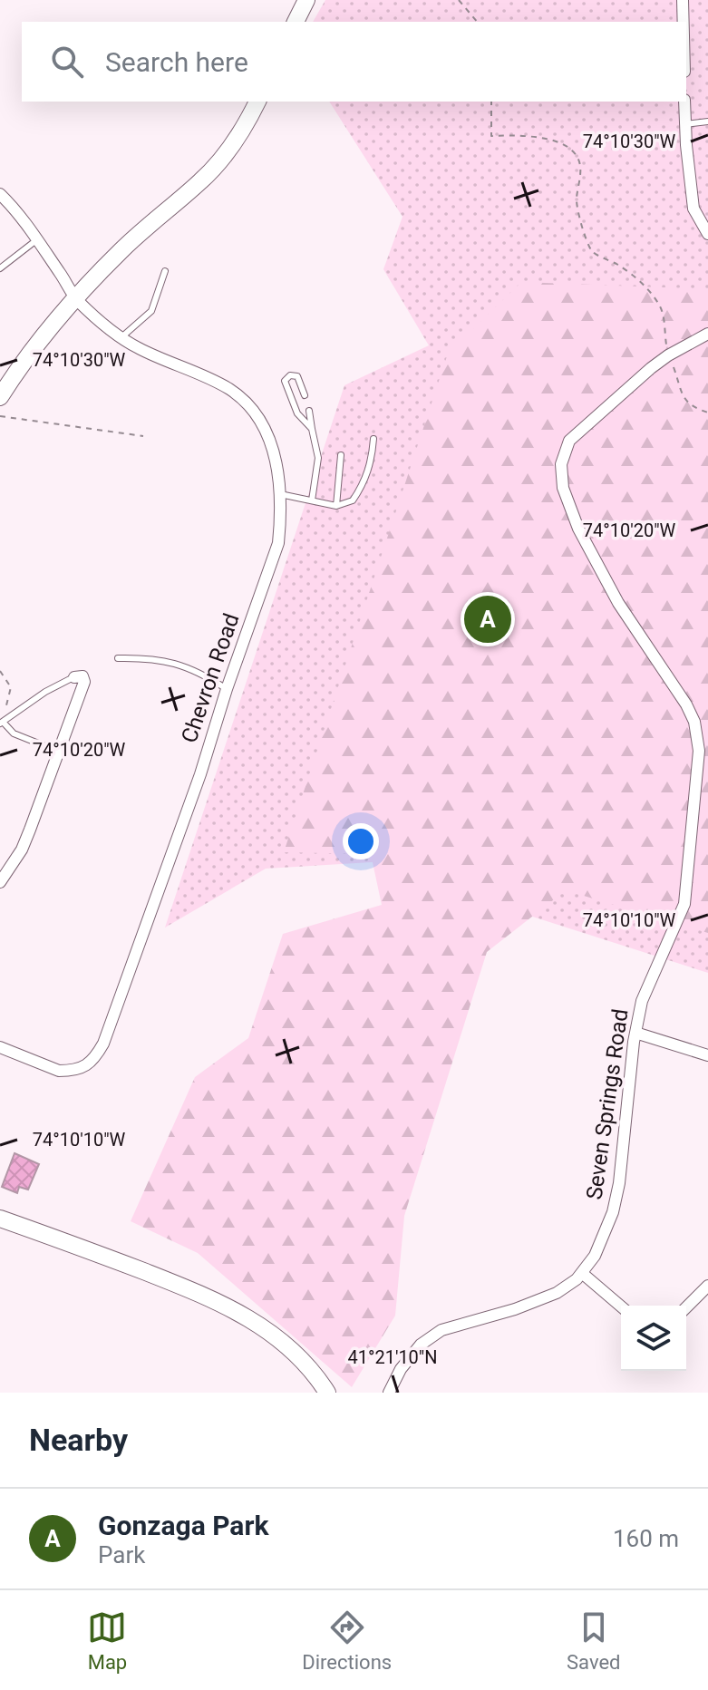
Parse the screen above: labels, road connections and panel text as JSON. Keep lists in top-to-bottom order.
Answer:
{
  "streets": {
    "street": ["Chevron Road", "Seven Springs Road"]
  },
  "page": {
    "search": "Search here",
    "pins": "A",
    "heading": "Nearby",
    "list": [
      {
        "mark": "A",
        "name": "Gonzaga Park",
        "note": "Park",
        "value": "160 m"
      }
    ],
    "nav": ["Map", "Directions", "Saved"]
  },
  "coordinates": [
    "74°10'30\"W",
    "74°10'20\"W",
    "74°10'10\"W",
    "41°21'10\"N"
  ]
}
